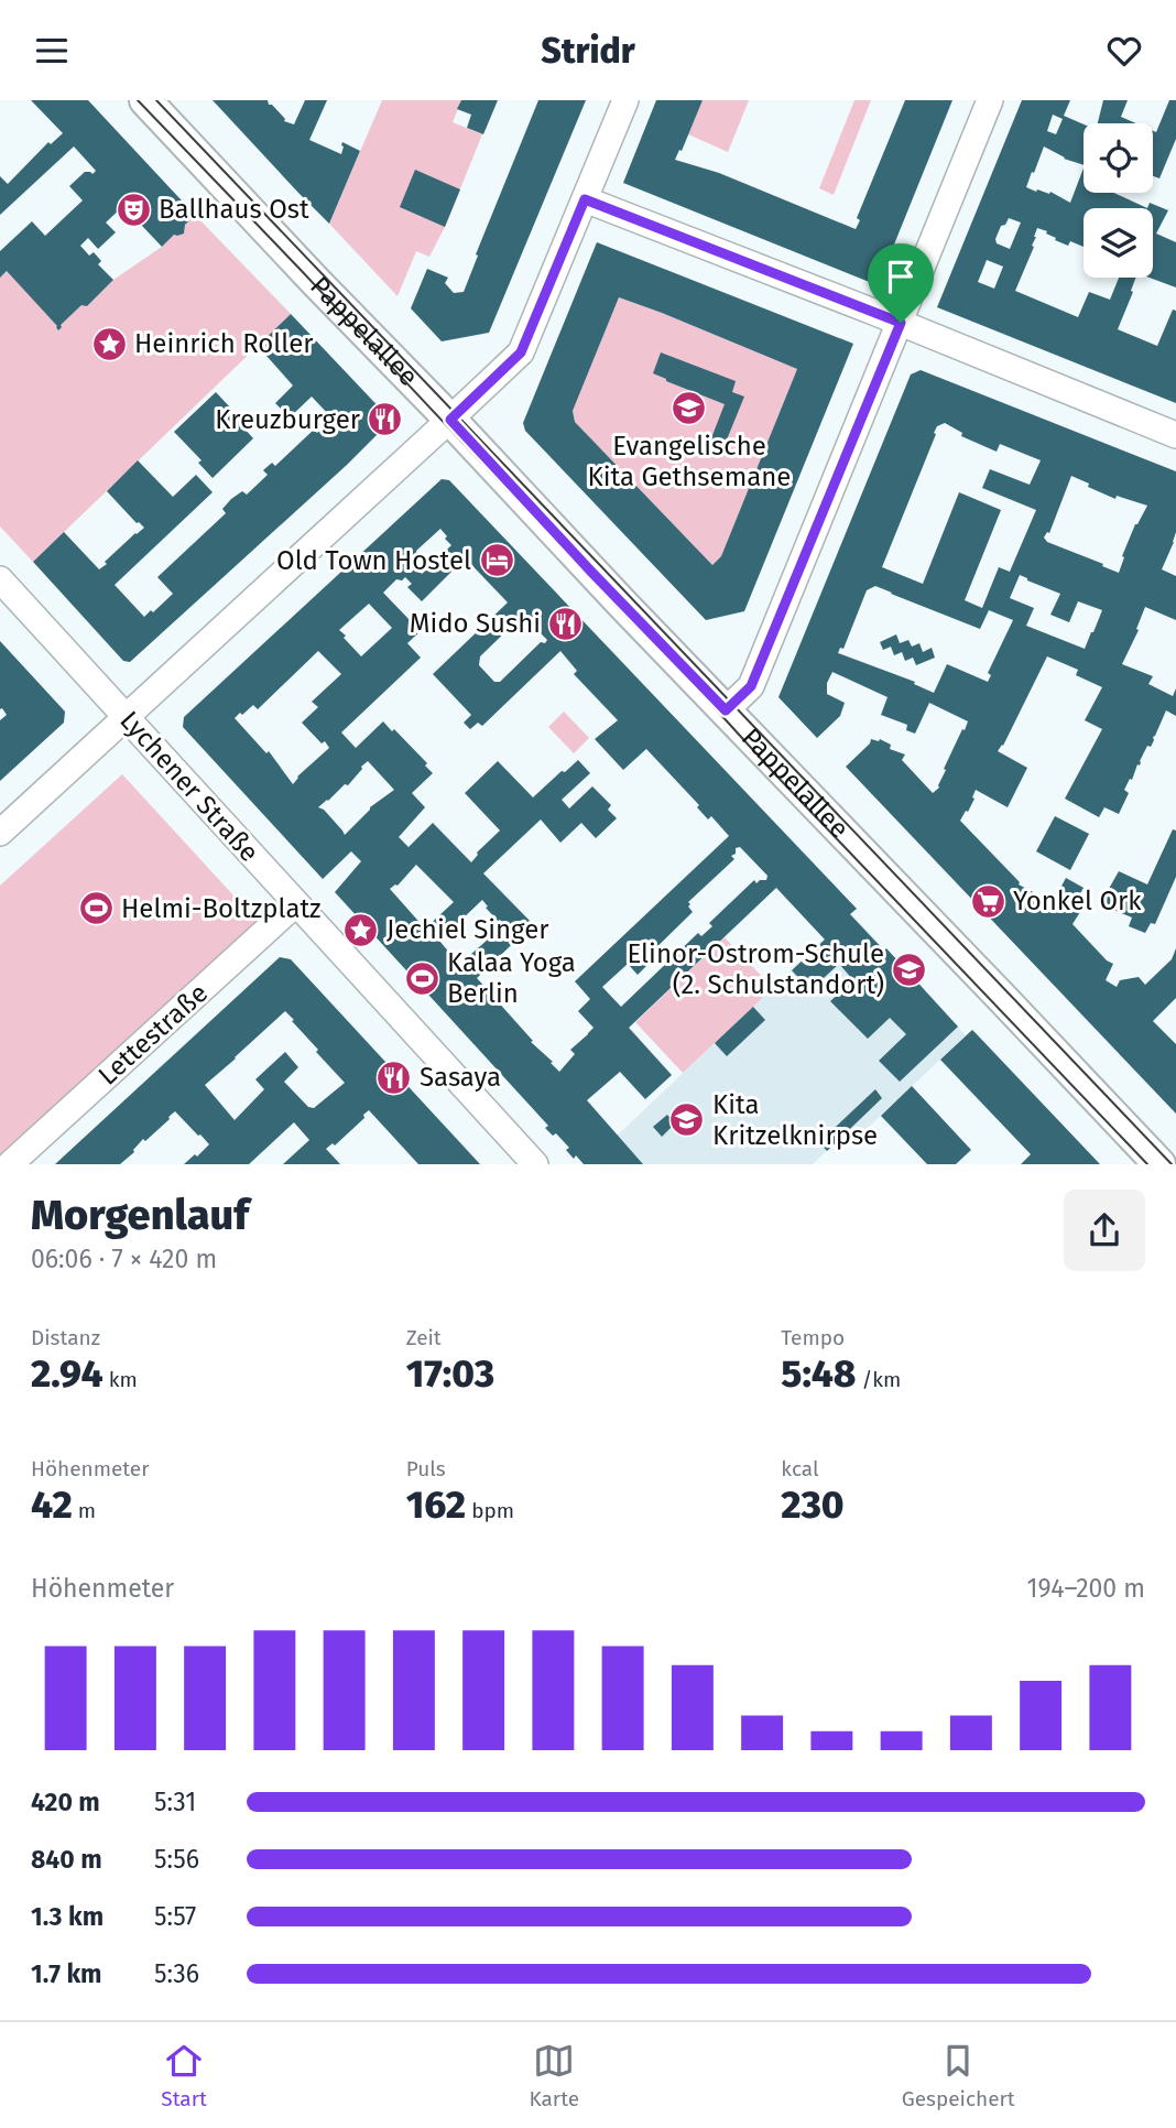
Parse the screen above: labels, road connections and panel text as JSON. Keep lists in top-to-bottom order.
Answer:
{
  "streets": {
    "street": ["Pappelallee", "Lychener Straße", "Lettestraße"]
  },
  "crossings": [
    ["Lychener Straße", "Lettestraße"]
  ],
  "places": {
    "theatre": ["Ballhaus Ost"],
    "place": ["Heinrich Roller", "Jechiel Singer"],
    "school or university": ["Evangelische Kita Gethsemane", "Elinor-Ostrom-Schule (2. Schulstandort)", "Kita Kritzelknirpse"],
    "restaurant": ["Kreuzburger", "Mido Sushi", "Sasaya"],
    "hotel": ["Old Town Hostel"],
    "supermarket": ["Yonkel Ork"],
    "sports": ["Helmi-Boltzplatz", "Kalaa Yoga Berlin"]
  },
  "page": {
    "header": "Stridr",
    "heading": ["Morgenlauf", "06:06 · 7 × 420 m"],
    "stats": [
      ["Distanz", "2.94 km"],
      ["Zeit", "17:03"],
      ["Tempo", "5:48 /km"],
      ["Höhenmeter", "42 m"],
      ["Puls", "162 bpm"],
      ["kcal", "230"]
    ],
    "chart": ["Höhenmeter", "194–200 m"],
    "list": [
      {
        "name": "420 m",
        "note": "5:31"
      },
      {
        "name": "840 m",
        "note": "5:56"
      },
      {
        "name": "1.3 km",
        "note": "5:57"
      },
      {
        "name": "1.7 km",
        "note": "5:36"
      }
    ],
    "tabs": ["Start", "Karte", "Gespeichert"]
  }
}
